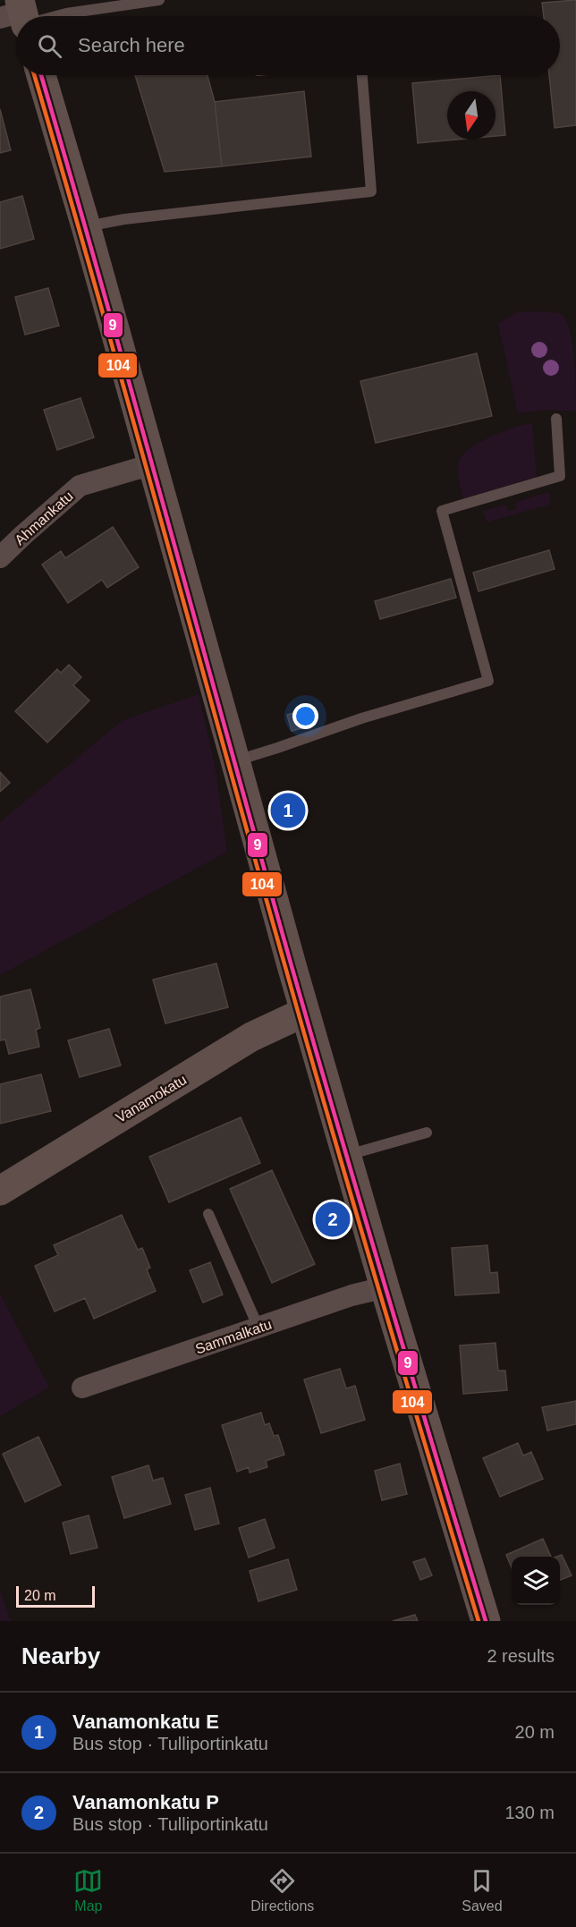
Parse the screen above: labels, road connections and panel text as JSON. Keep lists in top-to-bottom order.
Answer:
{
  "streets": {
    "street": ["Ahmankatu", "Vanamokatu", "Sammalkatu"]
  },
  "lines": ["transit line 9", "transit line 104"],
  "scale_bar": "20 m",
  "north": "bottom",
  "page": {
    "search": "Search here",
    "pins": ["1", "2"],
    "scale": "20 m",
    "heading": ["Nearby", "2 results"],
    "list": [
      {
        "mark": "1",
        "name": "Vanamonkatu E",
        "note": "Bus stop · Tulliportinkatu",
        "value": "20 m"
      },
      {
        "mark": "2",
        "name": "Vanamonkatu P",
        "note": "Bus stop · Tulliportinkatu",
        "value": "130 m"
      }
    ],
    "nav": ["Map", "Directions", "Saved"]
  }
}
